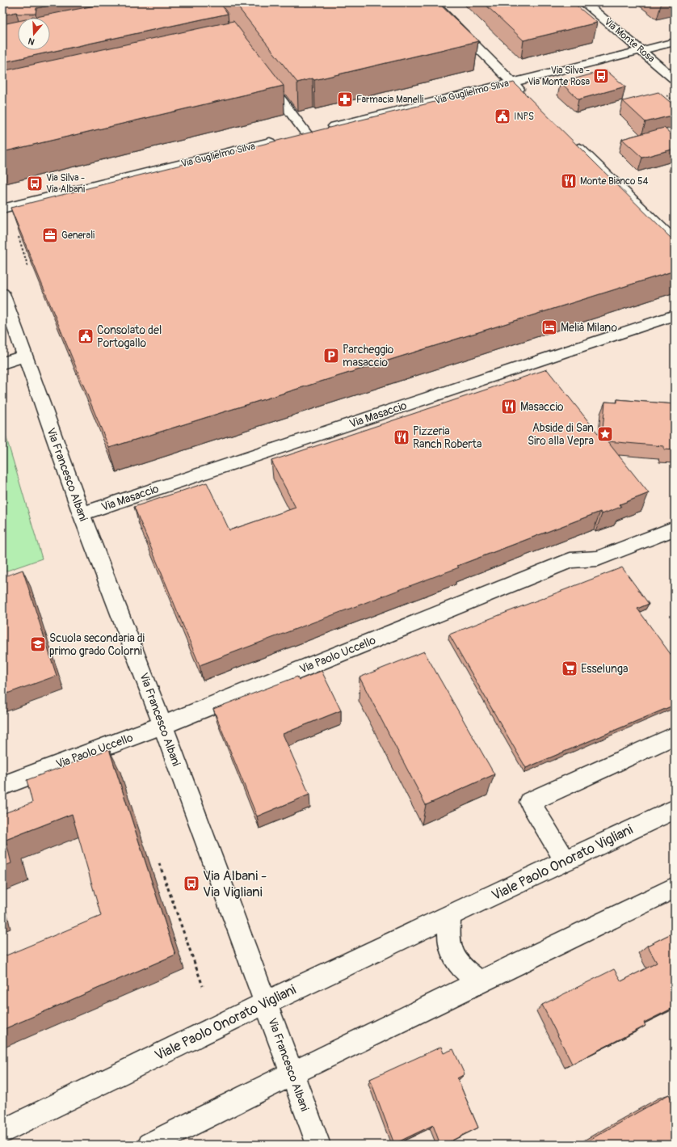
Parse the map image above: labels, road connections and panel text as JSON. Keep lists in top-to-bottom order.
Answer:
{
  "streets": {
    "street": [
      "Via Monte Rosa",
      "Via Guglielmo Silva",
      "Via Masaccio",
      "Via Francesco Albani",
      "Via Paolo Uccello",
      "Viale Paolo Onorato Vigliani"
    ]
  },
  "crossings": [
    ["Via Monte Rosa", "Via Guglielmo Silva"],
    ["Via Masaccio", "Via Francesco Albani"],
    ["Via Francesco Albani", "Via Paolo Uccello"],
    ["Via Francesco Albani", "Viale Paolo Onorato Vigliani"]
  ],
  "places": {
    "bus stop": ["Via Silva - Via Monte Rosa", "Via Silva - Via Albani", "Via Albani - Via Vigliani"],
    "pharmacy": ["Farmacia Manelli"],
    "public building": ["INPS", "Consolato del Portogallo"],
    "restaurant": ["Monte Bianco 54", "Masaccio", "Pizzeria Ranch Roberta"],
    "office": ["Generali"],
    "hotel": ["Melià Milano"],
    "parking": ["Parcheggio masaccio"],
    "place": ["Abside di San Siro alla Vepra"],
    "school or university": ["Scuola secondaria di primo grado Colorni"],
    "supermarket": ["Esselunga"]
  },
  "north": "bottom"
}
